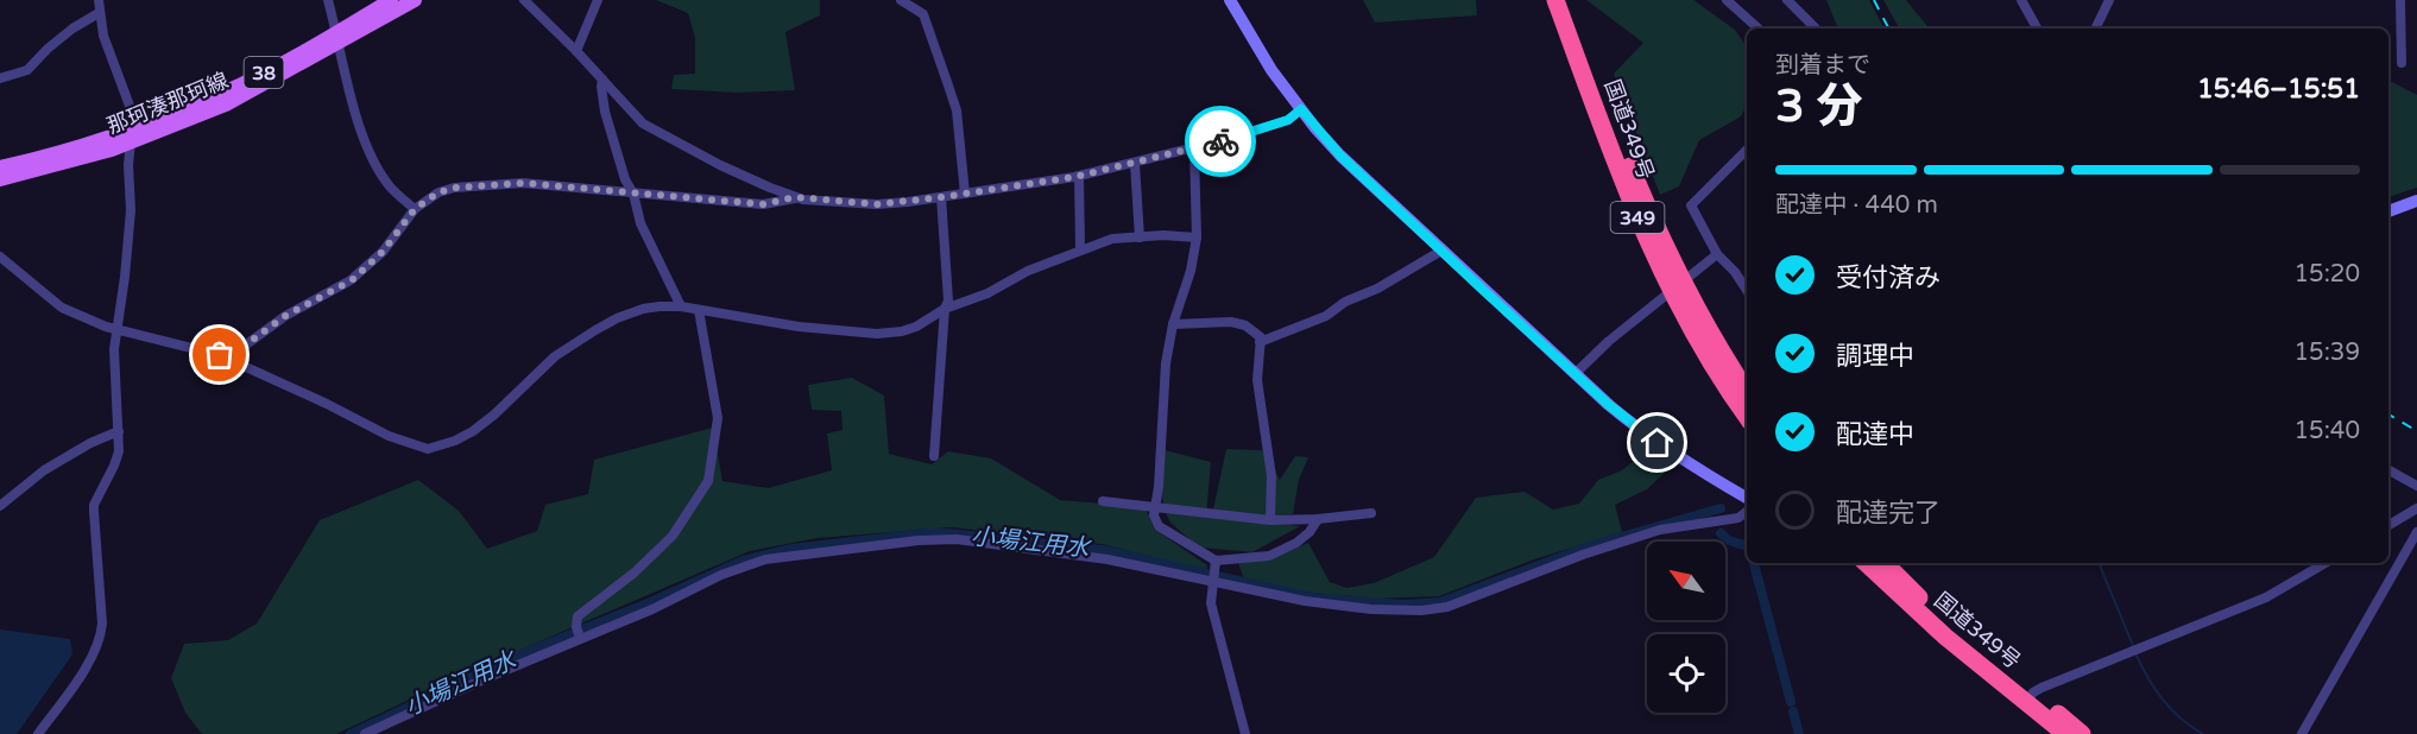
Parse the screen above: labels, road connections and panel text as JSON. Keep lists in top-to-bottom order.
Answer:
{
  "streets": {
    "highway": ["国道349号", "349"],
    "main road": ["38", "那珂湊那珂線"]
  },
  "water": ["小場江用水"],
  "north": "top left",
  "page": {
    "heading": ["3 分", "到着まで", "15:46–15:51"],
    "bar": "配達中 · 440 m",
    "list": [
      ["受付済み", "15:20"],
      ["調理中", "15:39"],
      ["配達中", "15:40"],
      "配達完了"
    ]
  }
}
